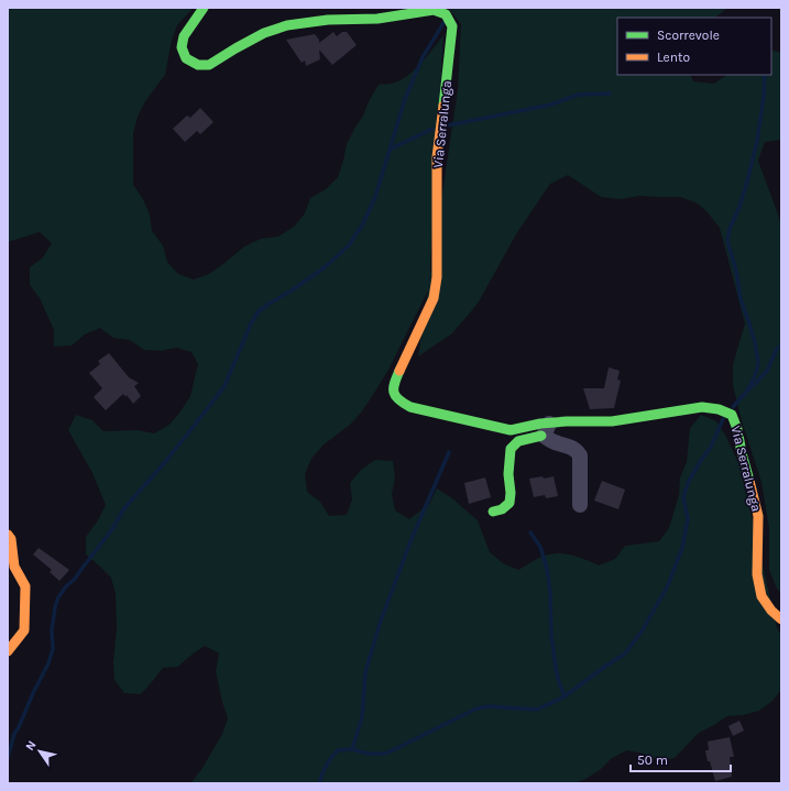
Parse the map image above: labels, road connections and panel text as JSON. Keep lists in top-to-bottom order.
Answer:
{
  "streets": {
    "street": ["Via Serralunga"]
  },
  "legend": ["Scorrevole", "Lento"],
  "scale_bar": "50 m",
  "north": "top left"
}
